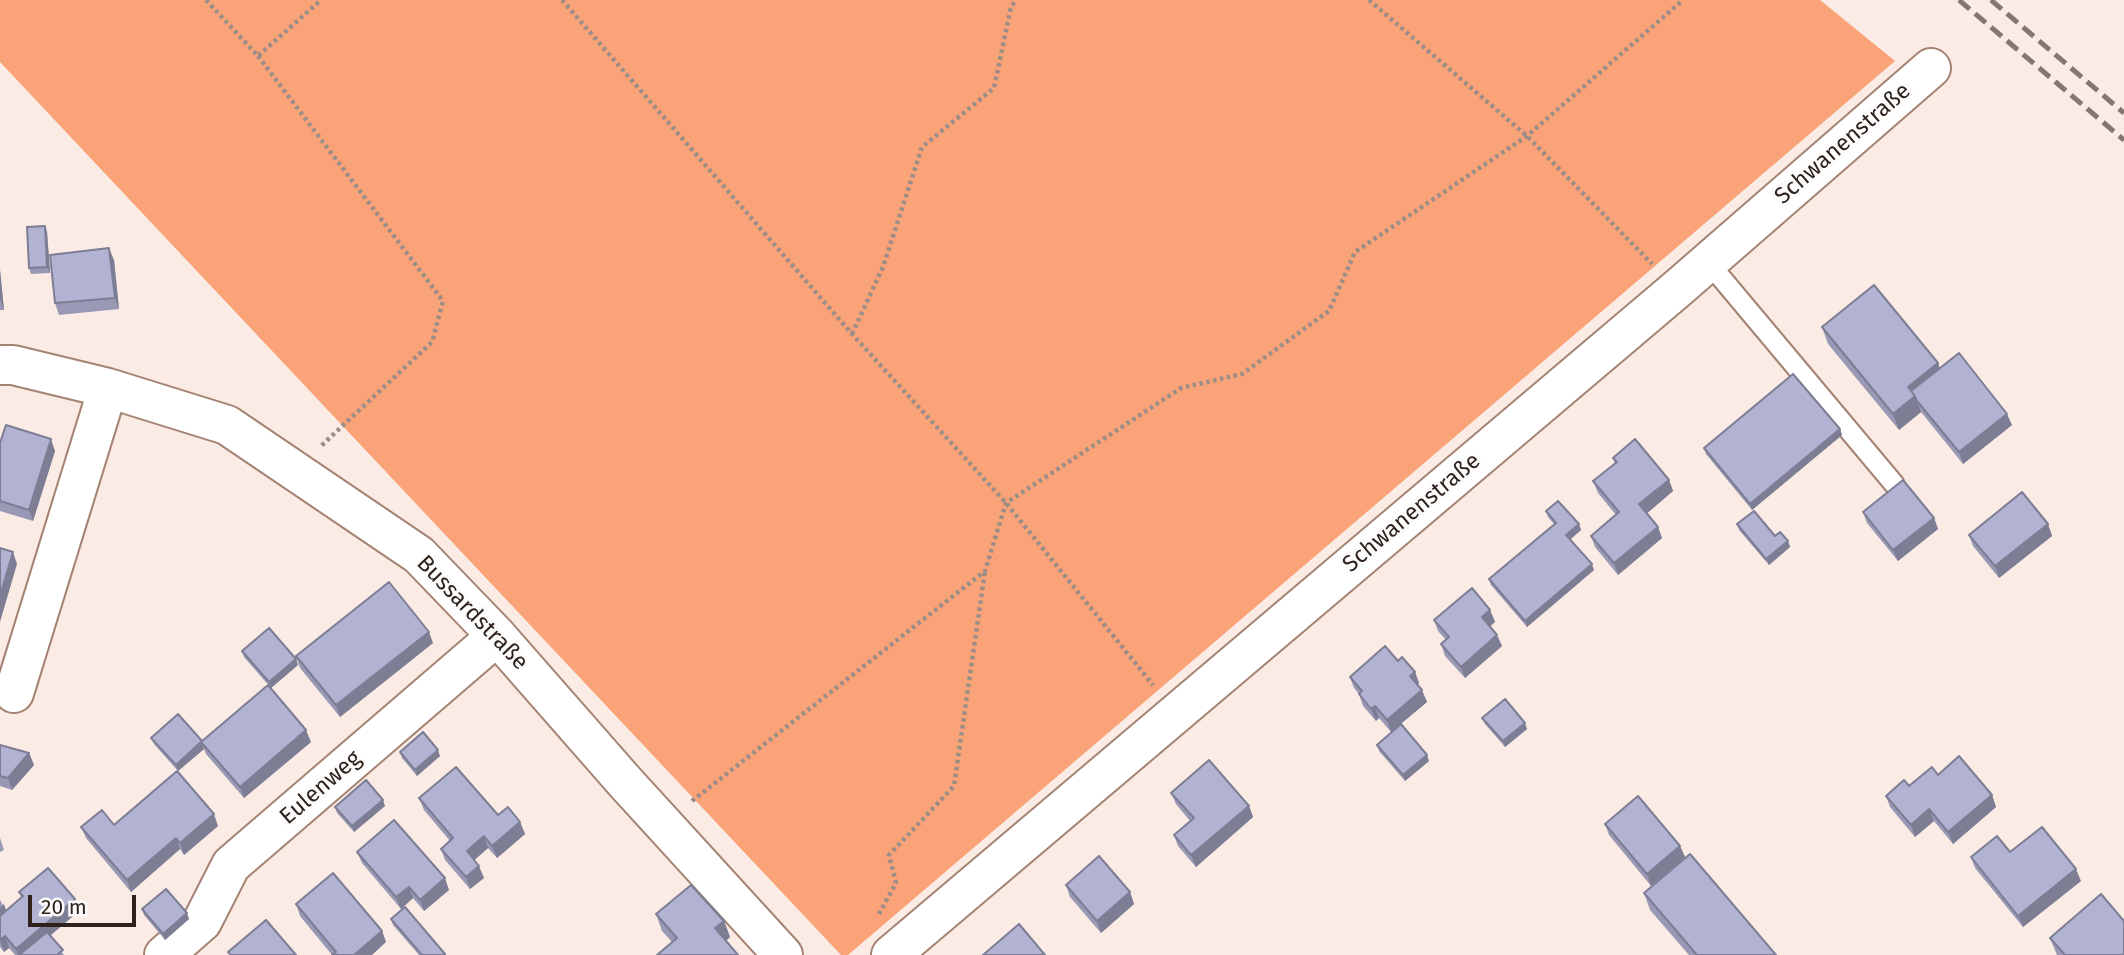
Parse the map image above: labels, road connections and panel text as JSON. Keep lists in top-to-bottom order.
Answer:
{
  "streets": {
    "street": ["Schwanenstraße", "Bussardstraße", "Eulenweg"]
  },
  "crossings": [
    ["Bussardstraße", "Eulenweg"]
  ],
  "scale_bar": "20 m"
}
